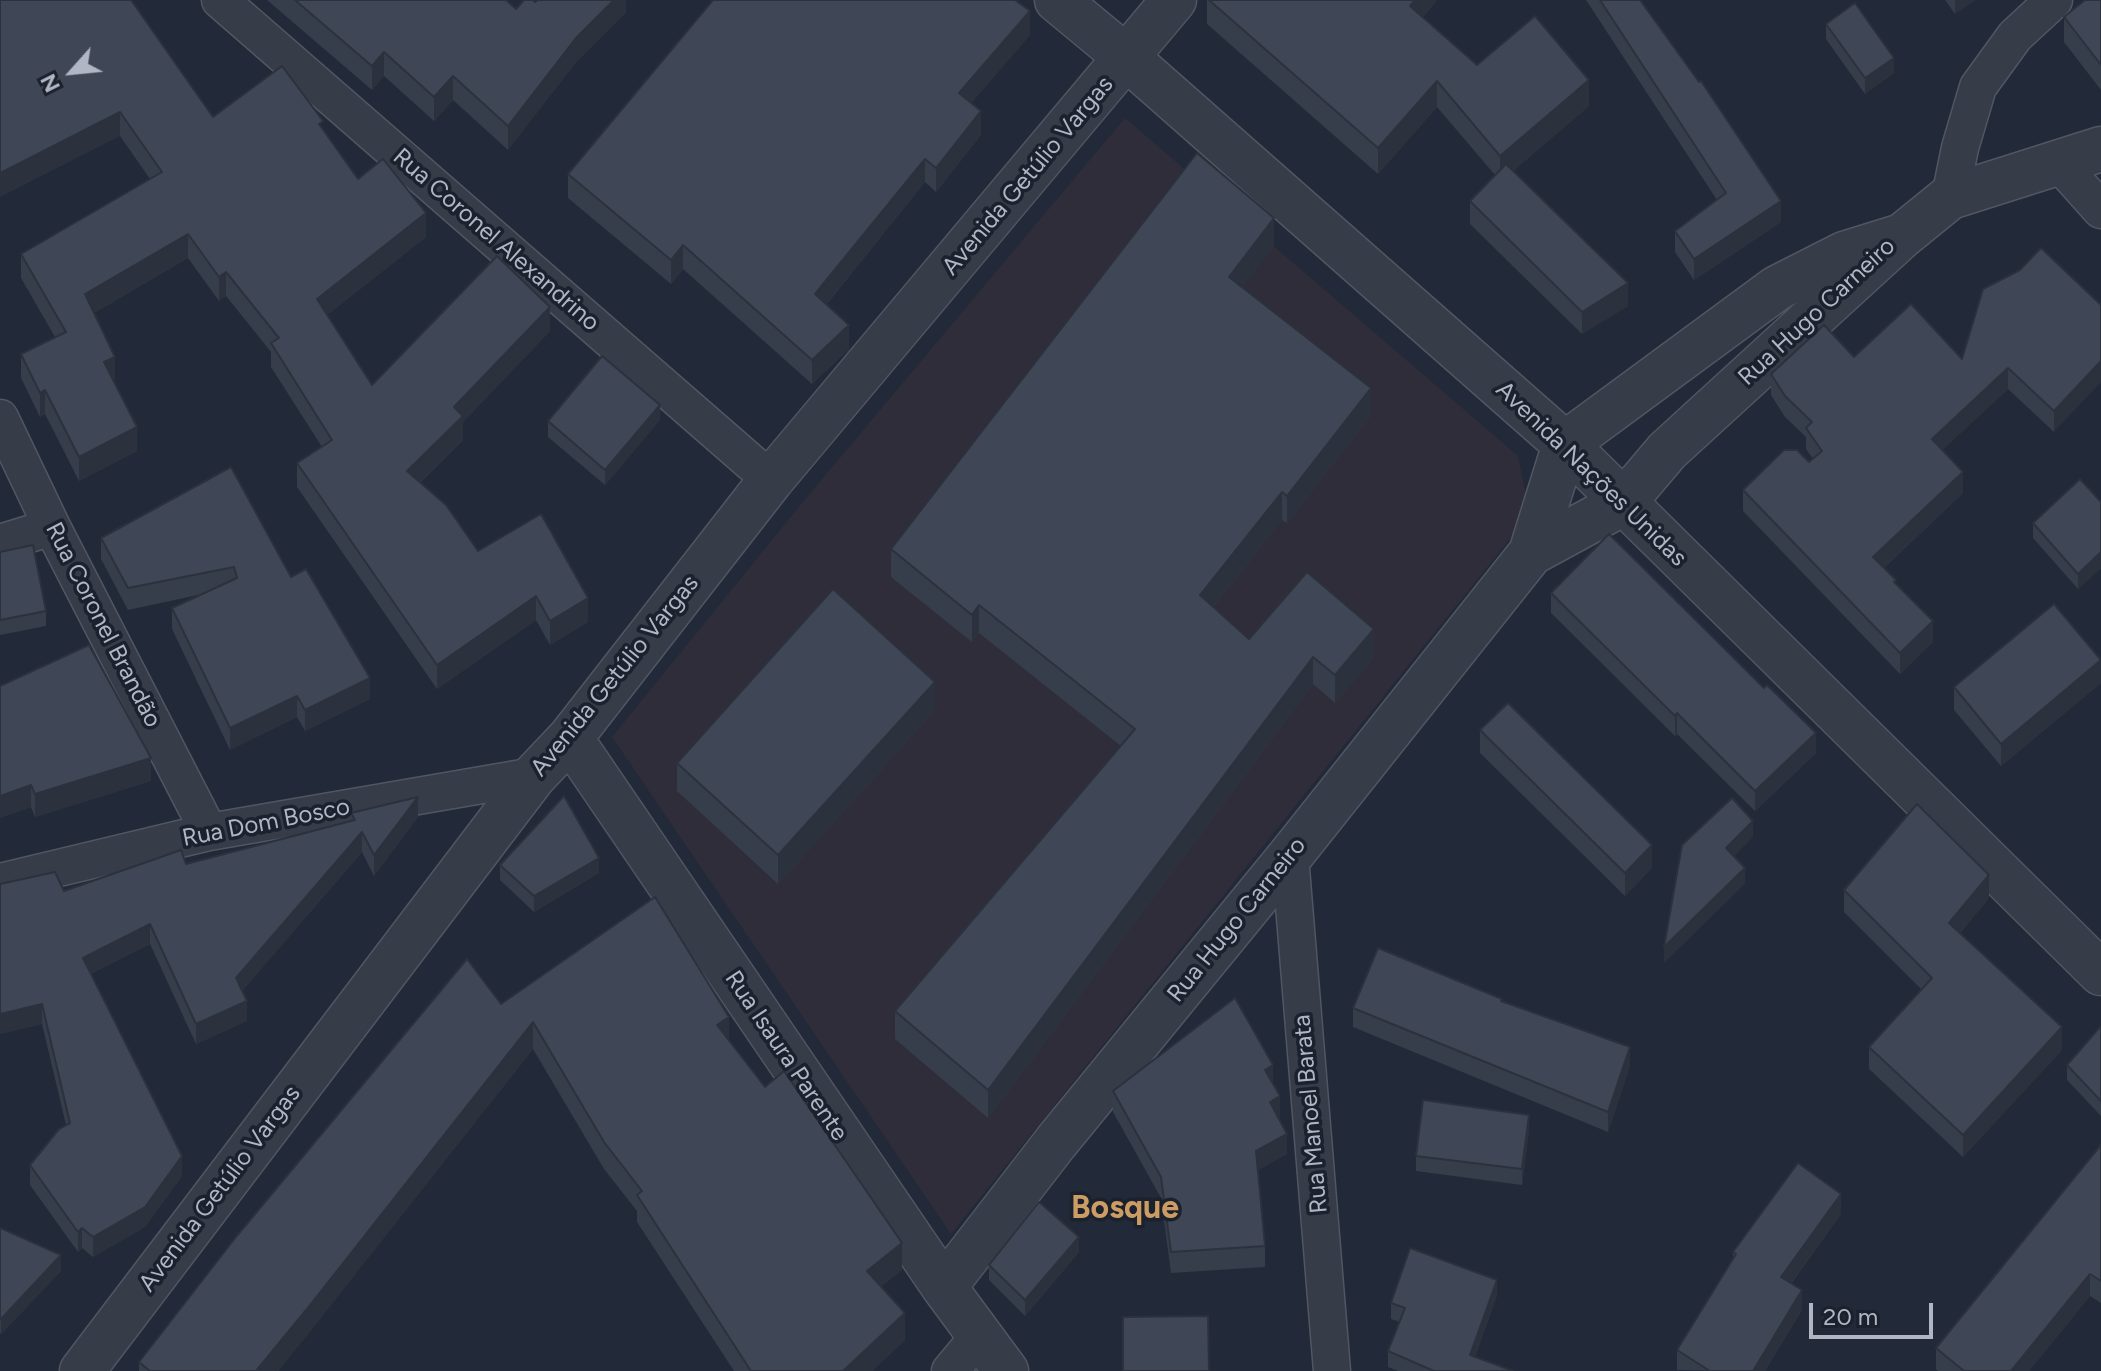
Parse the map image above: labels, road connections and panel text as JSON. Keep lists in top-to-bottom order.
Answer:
{
  "streets": {
    "street": [
      "Avenida Getúlio Vargas",
      "Rua Coronel Alexandrino",
      "Rua Hugo Carneiro",
      "Avenida Nações Unidas",
      "Rua Coronel Brandão",
      "Rua Dom Bosco",
      "Rua Isaura Parente",
      "Rua Manoel Barata"
    ]
  },
  "crossings": [
    ["Avenida Getúlio Vargas", "Rua Coronel Alexandrino"],
    ["Avenida Getúlio Vargas", "Avenida Nações Unidas"],
    ["Avenida Getúlio Vargas", "Rua Dom Bosco"],
    ["Avenida Getúlio Vargas", "Rua Isaura Parente"],
    ["Rua Hugo Carneiro", "Avenida Nações Unidas"],
    ["Rua Hugo Carneiro", "Rua Isaura Parente"],
    ["Rua Hugo Carneiro", "Rua Manoel Barata"],
    ["Rua Coronel Brandão", "Rua Dom Bosco"]
  ],
  "districts": ["Bosque"],
  "scale_bar": "20 m",
  "north": "bottom left"
}
